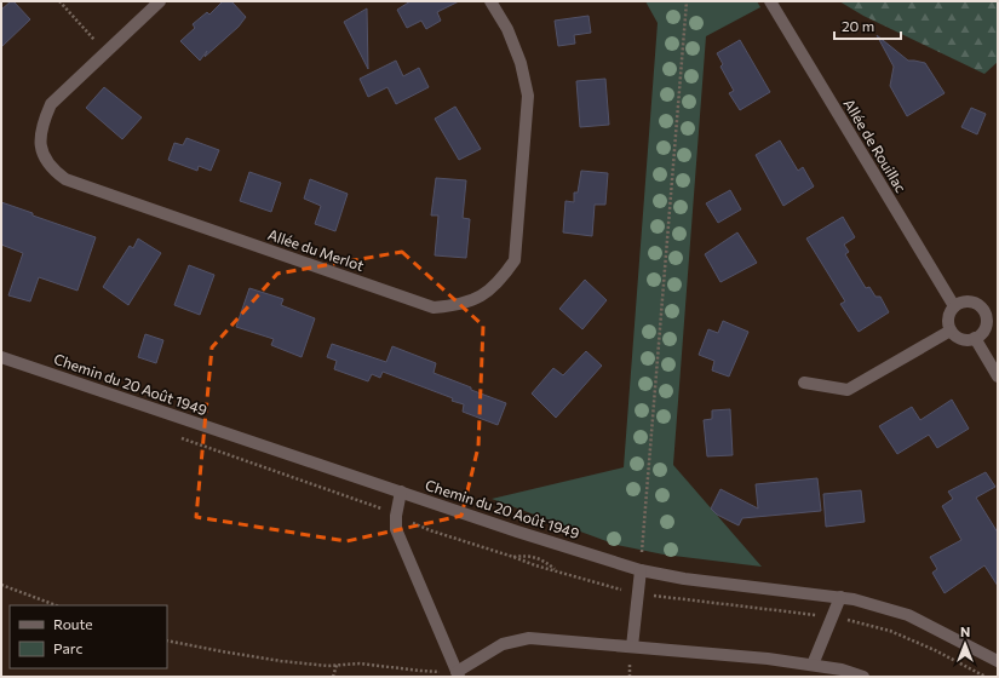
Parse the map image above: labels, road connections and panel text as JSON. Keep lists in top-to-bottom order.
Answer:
{
  "streets": {
    "street": ["Allée de Rouillac", "Allée du Merlot", "Chemin du 20 Août 1949"]
  },
  "legend": ["Route", "Parc"],
  "scale_bar": "20 m",
  "north": "top"
}
